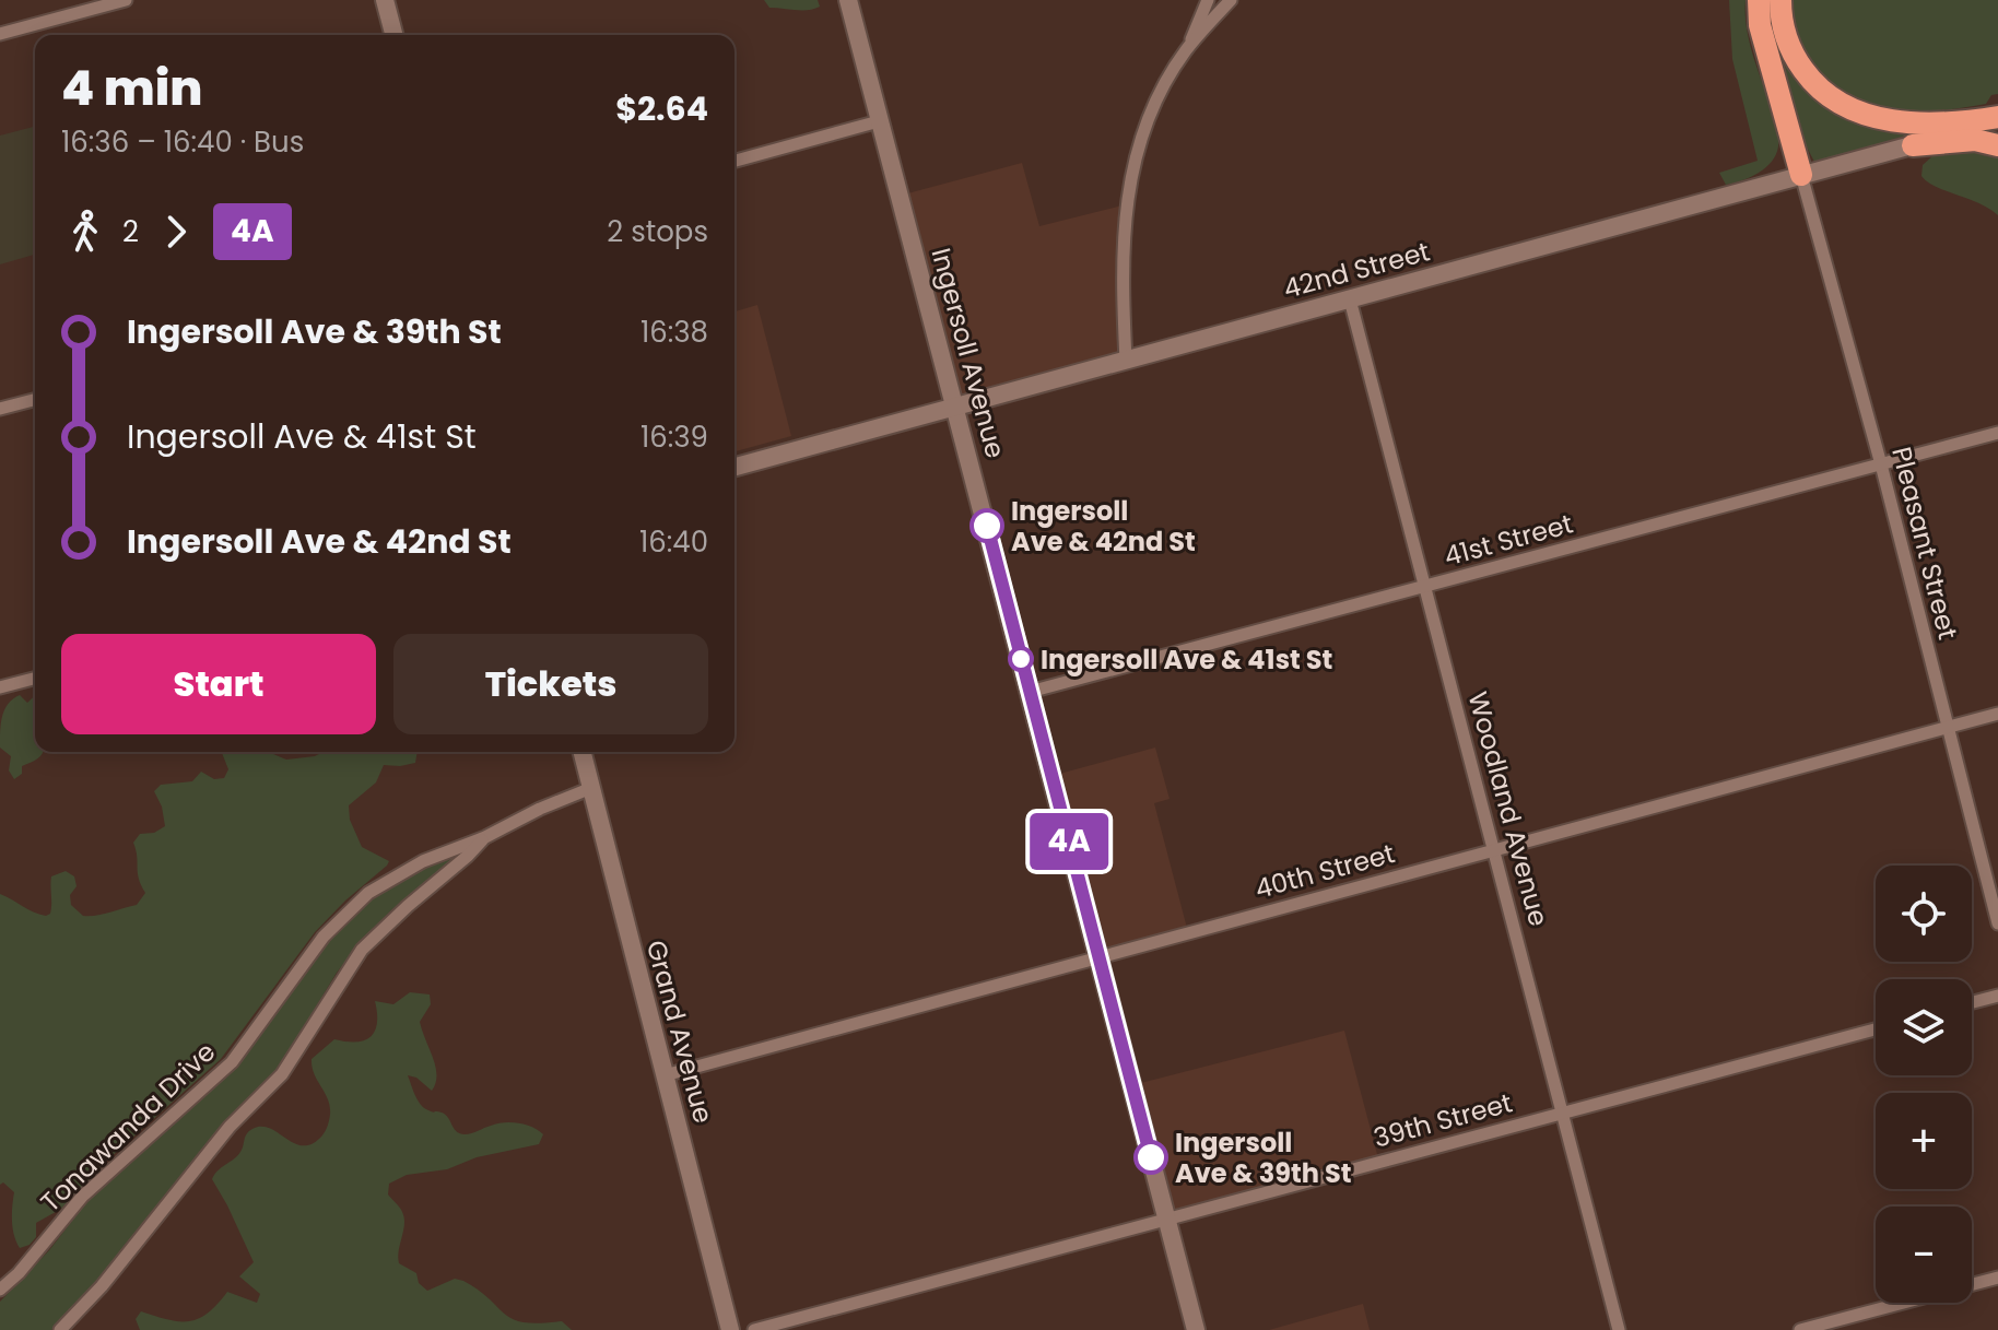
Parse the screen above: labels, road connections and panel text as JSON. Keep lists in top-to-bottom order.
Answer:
{
  "streets": {
    "main road": ["42nd Street", "Ingersoll Avenue", "Grand Avenue"],
    "street": [
      "41st Street",
      "Pleasant Street",
      "Woodland Avenue",
      "40th Street",
      "39th Street",
      "Tonawanda Drive"
    ]
  },
  "crossings": [
    ["42nd Street", "Ingersoll Avenue"],
    ["42nd Street", "Pleasant Street"],
    ["42nd Street", "Woodland Avenue"],
    ["Ingersoll Avenue", "41st Street"],
    ["Ingersoll Avenue", "40th Street"],
    ["Ingersoll Avenue", "39th Street"],
    ["41st Street", "Pleasant Street"],
    ["41st Street", "Woodland Avenue"],
    ["Pleasant Street", "40th Street"],
    ["Woodland Avenue", "40th Street"],
    ["Woodland Avenue", "39th Street"],
    ["40th Street", "Grand Avenue"],
    ["Grand Avenue", "Tonawanda Drive"]
  ],
  "places": ["Ingersoll Ave & 42nd St", "Ingersoll Ave & 41st St", "Ingersoll Ave & 39th St"],
  "lines": ["bus line 4A"],
  "page": {
    "on_map": "4A",
    "heading": ["4 min", "16:36 – 16:40 · Bus", "$2.64"],
    "legs": ["2", "4A", "2 stops"],
    "list": [
      {
        "name": "Ingersoll Ave & 39th St",
        "value": "16:38"
      },
      {
        "name": "Ingersoll Ave & 41st St",
        "value": "16:39"
      },
      {
        "name": "Ingersoll Ave & 42nd St",
        "value": "16:40"
      }
    ],
    "buttons": ["Start", "Tickets"],
    "map_buttons": ["+", "−"]
  }
}
